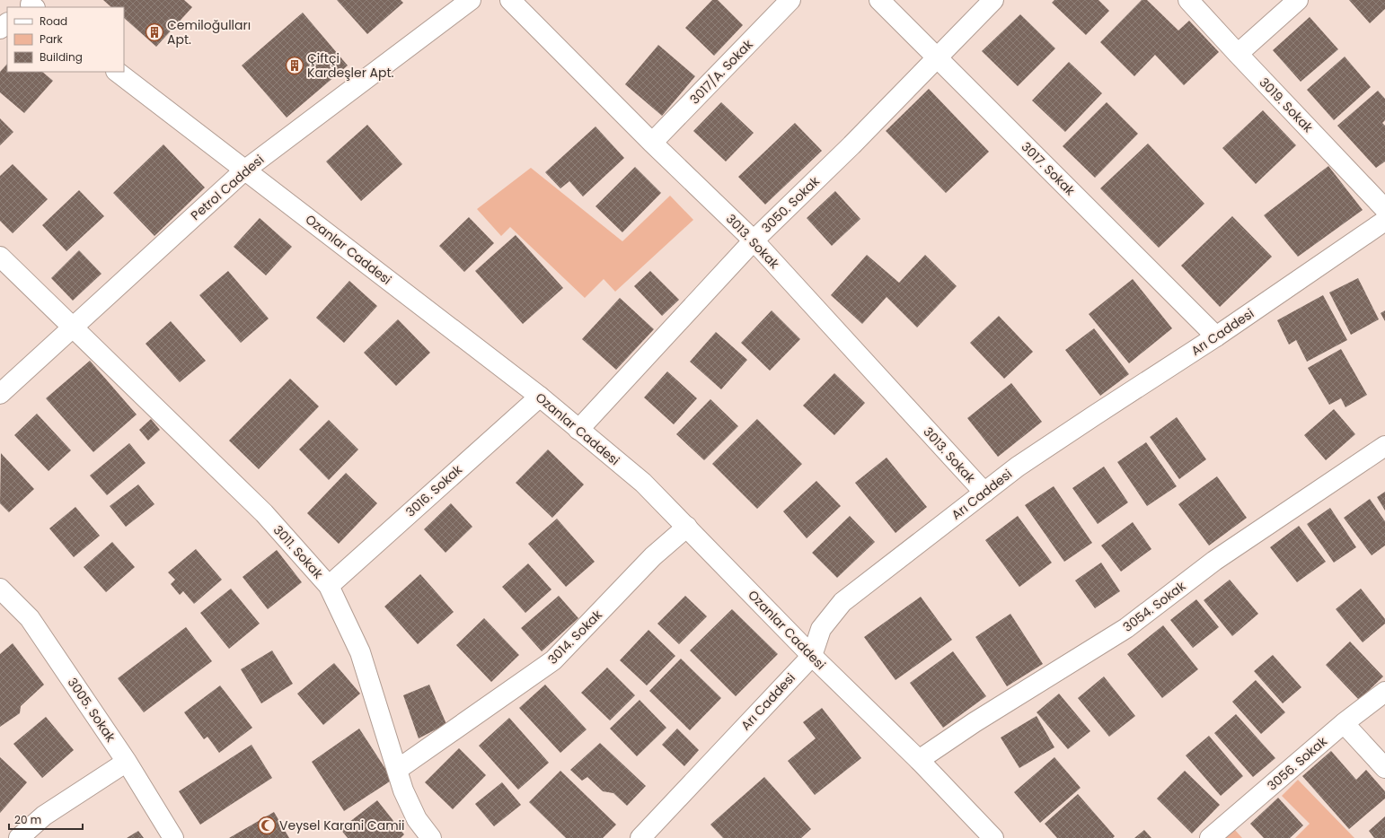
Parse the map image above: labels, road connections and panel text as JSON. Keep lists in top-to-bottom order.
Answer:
{
  "streets": {
    "street": [
      "3017/A. Sokak",
      "3019. Sokak",
      "3017. Sokak",
      "Petrol Caddesi",
      "3050. Sokak",
      "3013. Sokak",
      "Ozanlar Caddesi",
      "Arı Caddesi",
      "3016. Sokak",
      "3011. Sokak",
      "3054. Sokak",
      "3014. Sokak",
      "3005. Sokak",
      "3056. Sokak"
    ]
  },
  "crossings": [
    ["3017/A. Sokak", "3013. Sokak"],
    ["3017. Sokak", "3050. Sokak"],
    ["3017. Sokak", "Arı Caddesi"],
    ["Petrol Caddesi", "Ozanlar Caddesi"],
    ["Petrol Caddesi", "3011. Sokak"],
    ["3050. Sokak", "3013. Sokak"],
    ["3050. Sokak", "Ozanlar Caddesi"],
    ["3013. Sokak", "Arı Caddesi"],
    ["Ozanlar Caddesi", "Arı Caddesi"],
    ["Ozanlar Caddesi", "3016. Sokak"],
    ["Ozanlar Caddesi", "3054. Sokak"],
    ["Ozanlar Caddesi", "3014. Sokak"],
    ["3016. Sokak", "3011. Sokak"],
    ["3011. Sokak", "3014. Sokak"]
  ],
  "places": {
    "building": ["Cemiloğulları Apt.", "Çiftçi Kardeşler Apt."],
    "mosque": ["Veysel Karani Camii"]
  },
  "legend": ["Road", "Park", "Building"],
  "scale_bar": "20 m"
}
